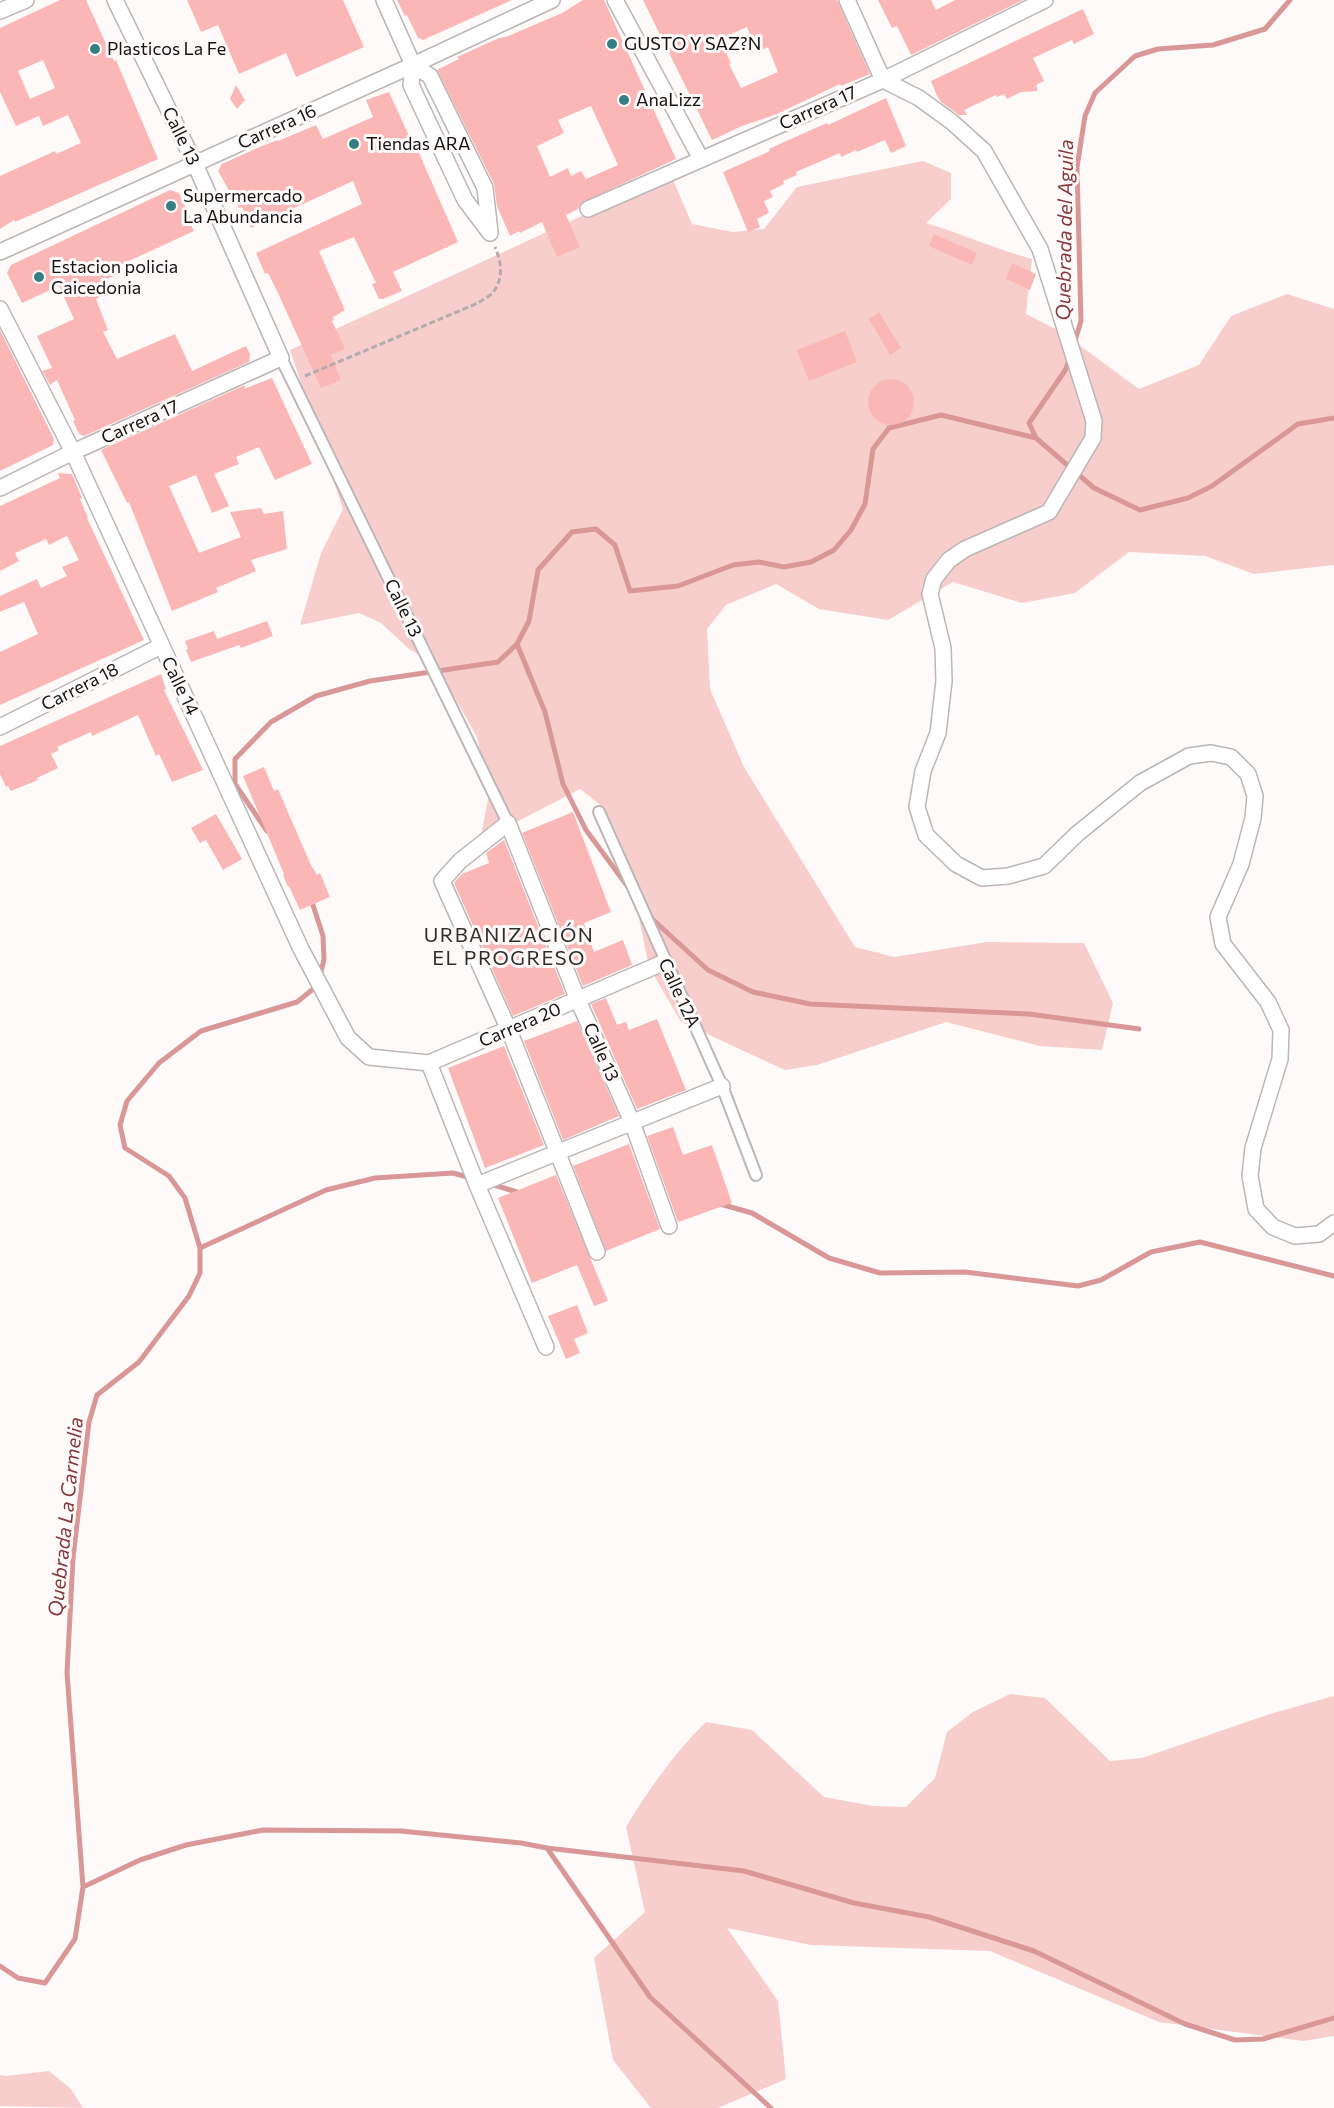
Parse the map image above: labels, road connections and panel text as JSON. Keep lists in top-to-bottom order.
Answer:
{
  "streets": {
    "street": [
      "Carrera 17",
      "Carrera 16",
      "Calle 13",
      "Calle 14",
      "Carrera 18",
      "Calle 12A",
      "Carrera 20"
    ]
  },
  "crossings": [
    ["Carrera 17", "Calle 13"],
    ["Carrera 17", "Calle 14"],
    ["Carrera 16", "Calle 13"],
    ["Calle 13", "Carrera 20"],
    ["Calle 14", "Carrera 18"],
    ["Calle 14", "Carrera 20"],
    ["Calle 12A", "Carrera 20"]
  ],
  "districts": ["URBANIZACIÓN EL PROGRESO"],
  "water": ["Quebrada del Aguila", "Quebrada La Carmelia"],
  "places": [
    "GUSTO Y SAZ?N",
    "Plasticos La Fe",
    "AnaLizz",
    "Tiendas ARA",
    "Supermercado La Abundancia",
    "Estacion policia Caicedonia"
  ]
}
